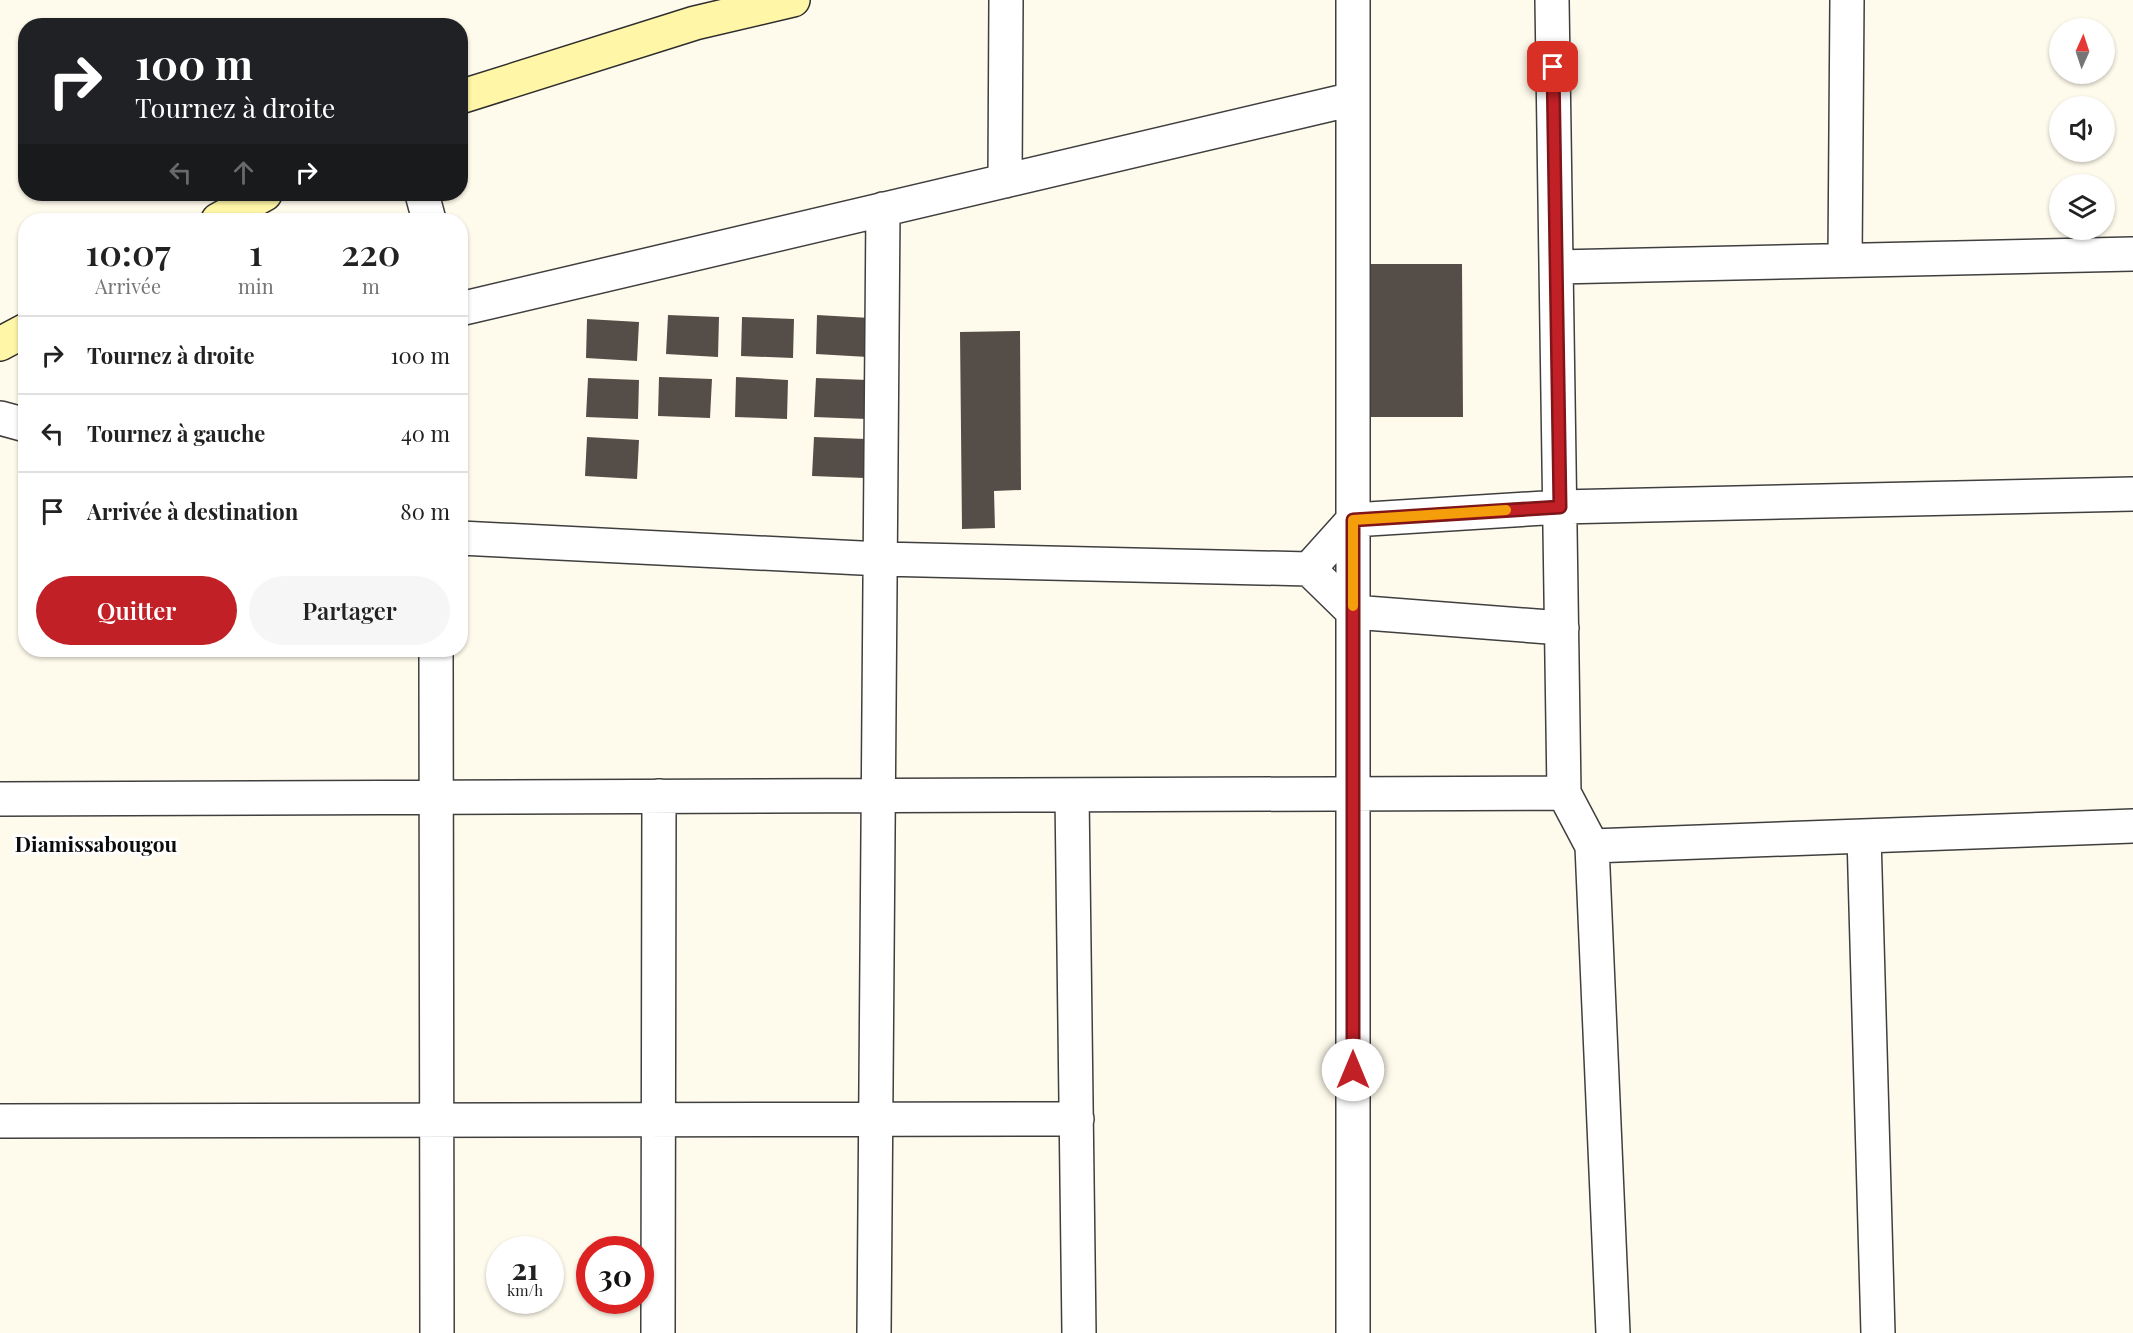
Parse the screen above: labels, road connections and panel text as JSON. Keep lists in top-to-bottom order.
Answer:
{
  "districts": ["Diamissabougou"],
  "north": "top",
  "page": {
    "turn": ["100 m", "Tournez à droite"],
    "eta": [
      "10:07",
      "Arrivée",
      "1",
      "min",
      "220",
      "m"
    ],
    "list": [
      {
        "name": "Tournez à droite",
        "value": "100 m"
      },
      {
        "name": "Tournez à gauche",
        "value": "40 m"
      },
      {
        "name": "Arrivée à destination",
        "value": "80 m"
      }
    ],
    "buttons": ["Quitter", "Partager"],
    "speed": "21 km/h",
    "limit": "30"
  }
}
